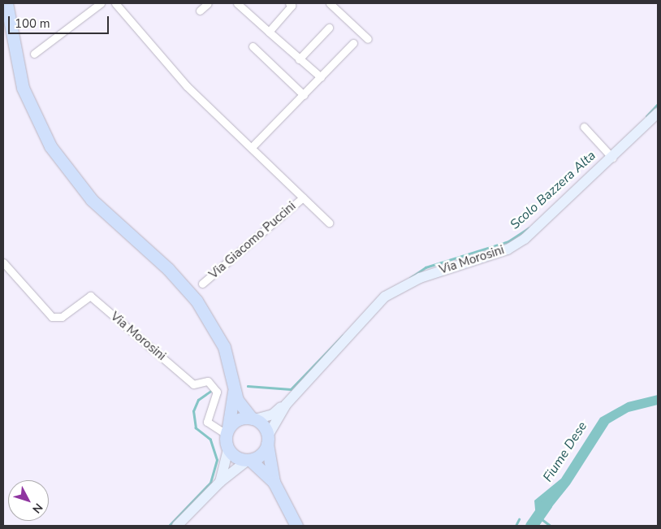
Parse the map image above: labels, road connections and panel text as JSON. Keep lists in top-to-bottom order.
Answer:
{
  "streets": {
    "street": ["Via Giacomo Puccini", "Via Morosini"]
  },
  "water": ["Scolo Bazzera Alta", "Fiume Dese"],
  "scale_bar": "100 m",
  "north": "bottom right"
}
